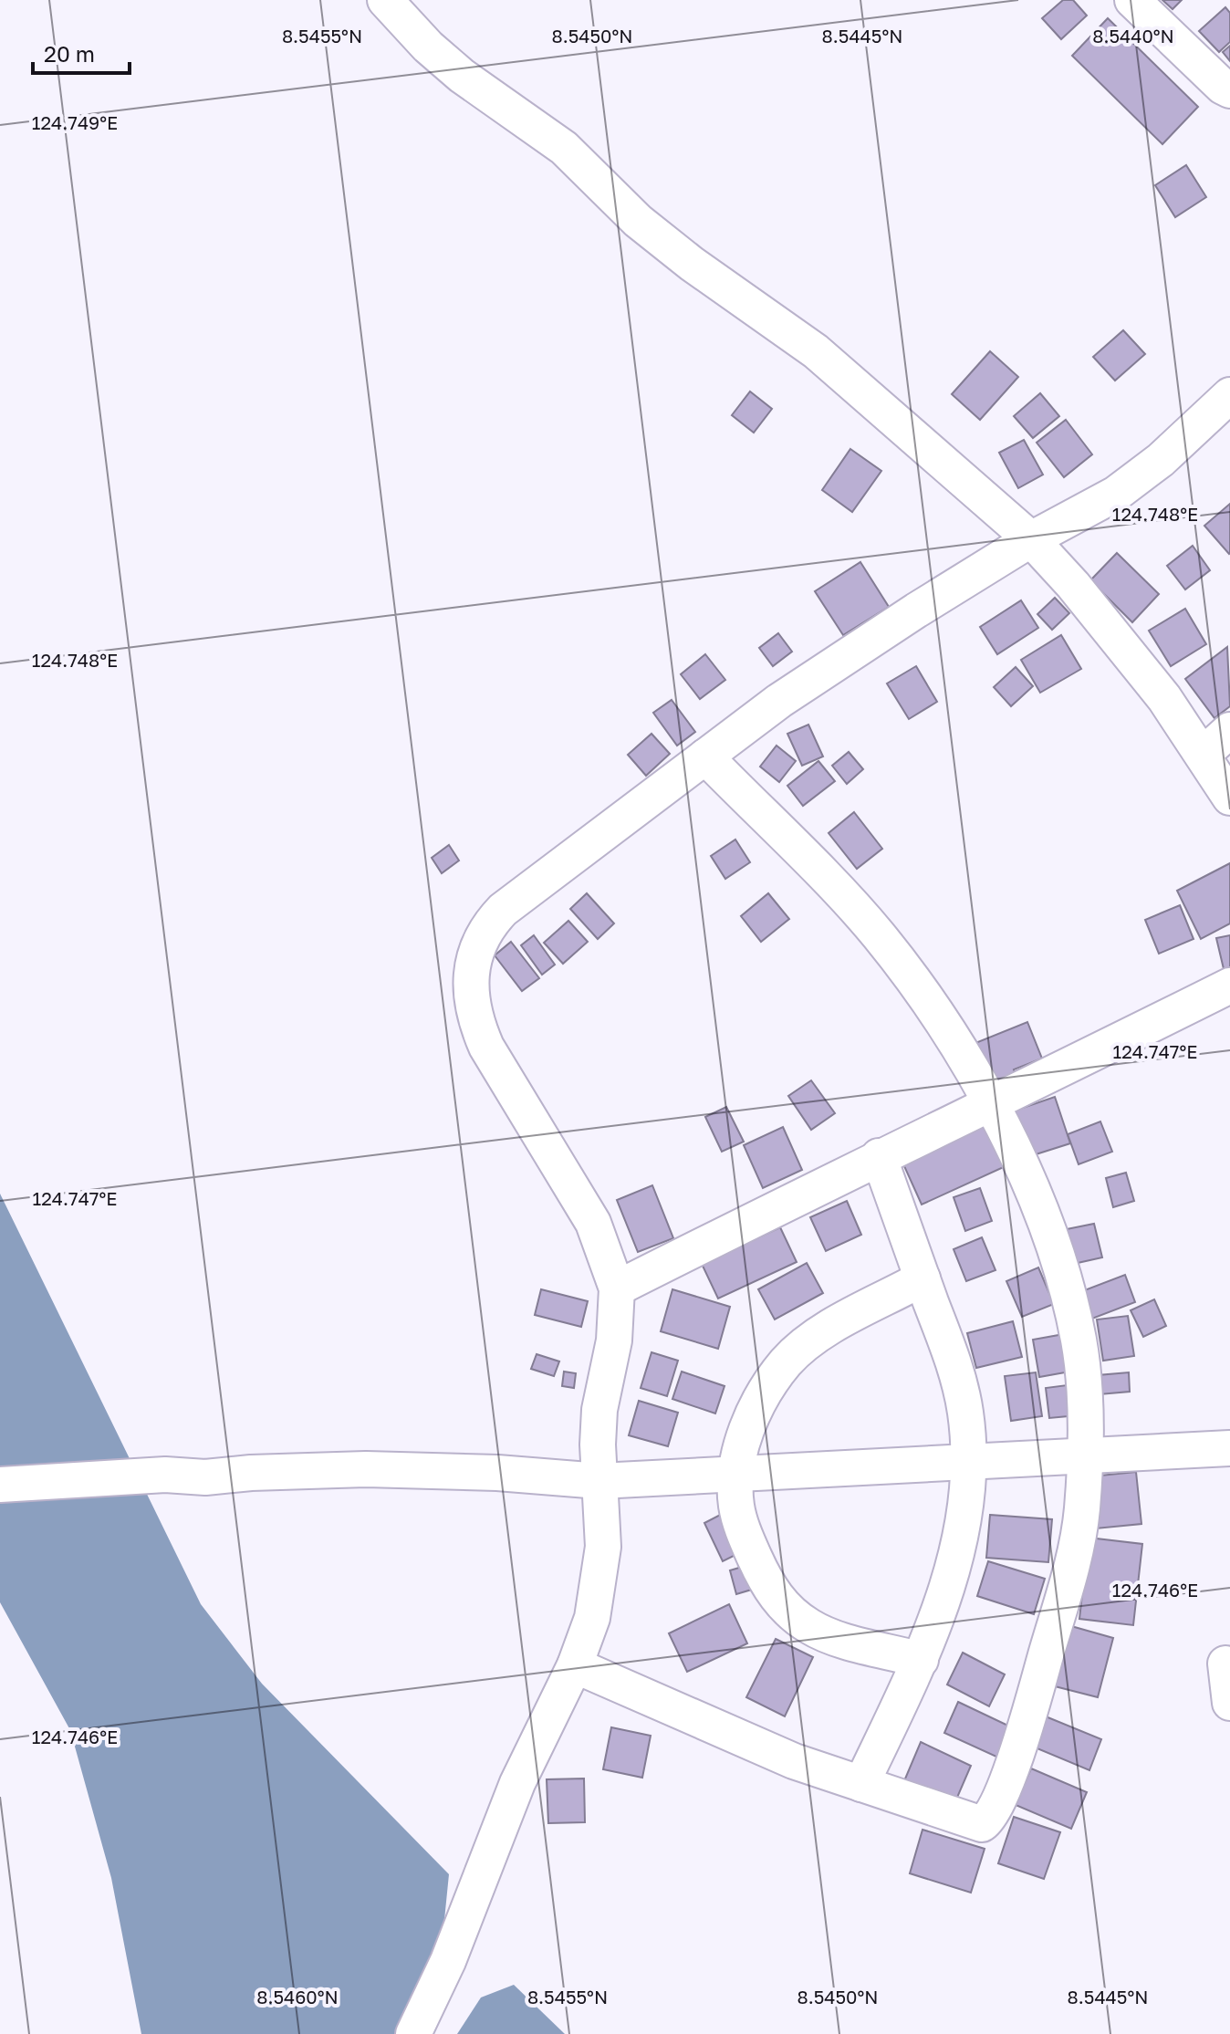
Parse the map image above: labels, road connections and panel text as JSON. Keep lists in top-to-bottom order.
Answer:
{
  "scale_bar": "20 m",
  "coordinates": [
    "8.5455°N",
    "8.5450°N",
    "8.5445°N",
    "8.5440°N",
    "124.749°E",
    "124.748°E",
    "124.747°E",
    "124.746°E",
    "8.5460°N"
  ]
}
